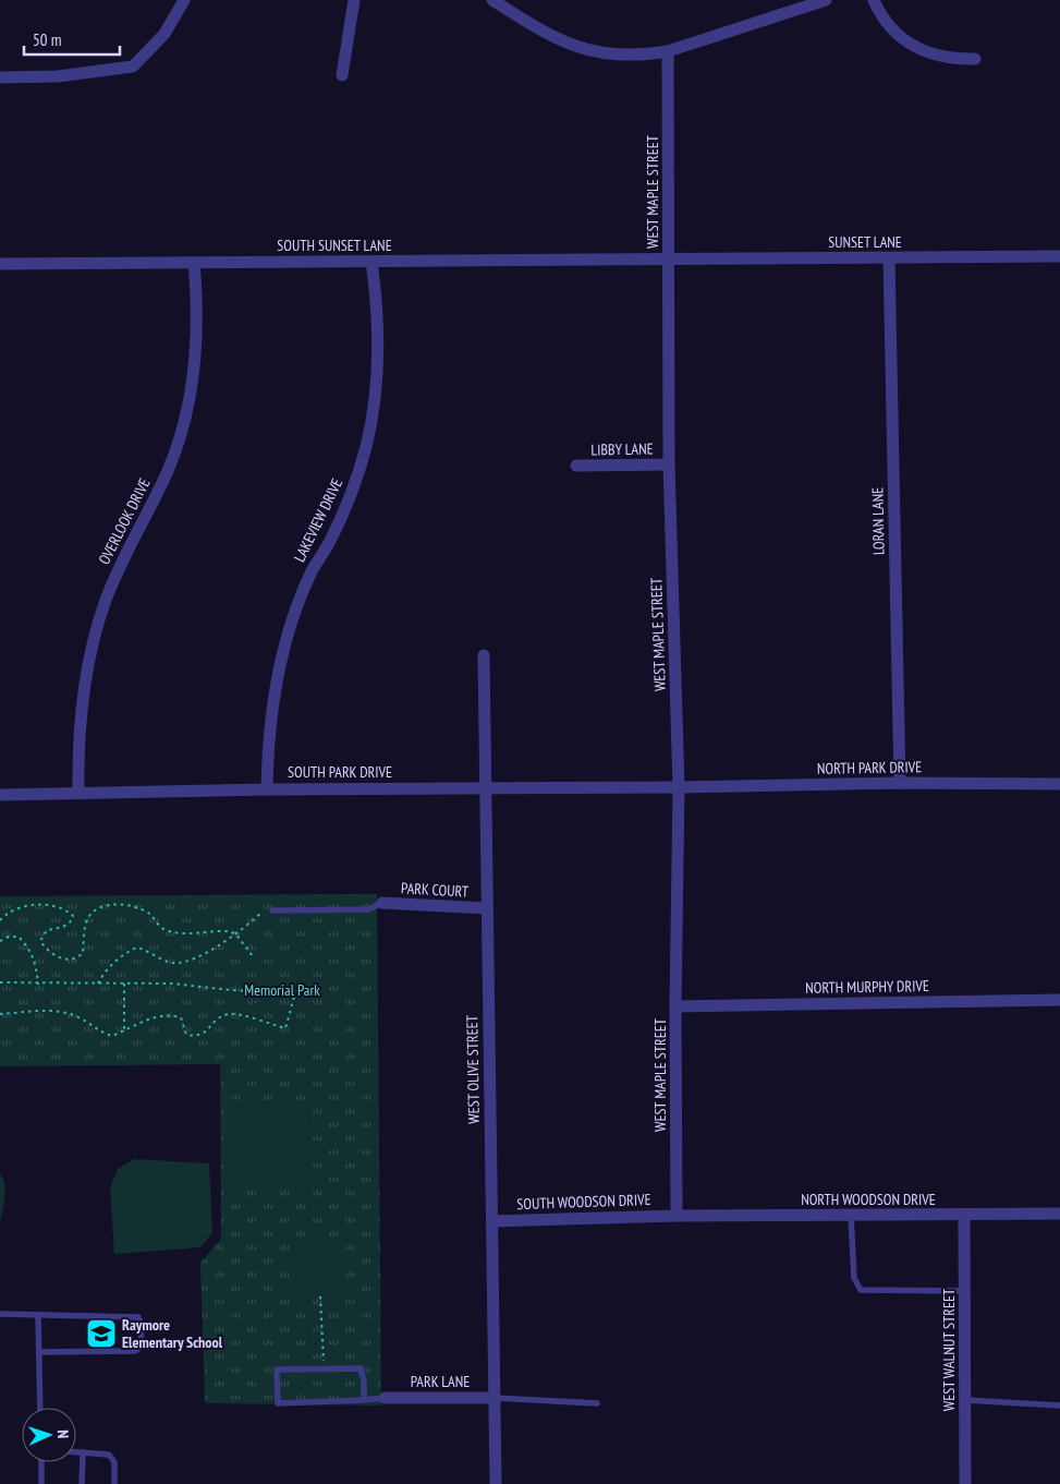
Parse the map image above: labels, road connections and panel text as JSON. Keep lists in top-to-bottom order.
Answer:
{
  "streets": {
    "street": [
      "WEST MAPLE STREET",
      "SUNSET LANE",
      "SOUTH SUNSET LANE",
      "LIBBY LANE",
      "LAKEVIEW DRIVE",
      "OVERLOOK DRIVE",
      "LORAN LANE",
      "NORTH PARK DRIVE",
      "SOUTH PARK DRIVE",
      "PARK COURT",
      "NORTH MURPHY DRIVE",
      "WEST OLIVE STREET",
      "NORTH WOODSON DRIVE",
      "SOUTH WOODSON DRIVE",
      "WEST WALNUT STREET",
      "PARK LANE"
    ]
  },
  "crossings": [
    ["WEST MAPLE STREET", "SUNSET LANE"],
    ["WEST MAPLE STREET", "SOUTH SUNSET LANE"],
    ["WEST MAPLE STREET", "LIBBY LANE"],
    ["WEST MAPLE STREET", "NORTH PARK DRIVE"],
    ["WEST MAPLE STREET", "SOUTH PARK DRIVE"],
    ["WEST MAPLE STREET", "NORTH MURPHY DRIVE"],
    ["WEST MAPLE STREET", "NORTH WOODSON DRIVE"],
    ["WEST MAPLE STREET", "SOUTH WOODSON DRIVE"],
    ["SUNSET LANE", "SOUTH SUNSET LANE"],
    ["SUNSET LANE", "LORAN LANE"],
    ["SOUTH SUNSET LANE", "LAKEVIEW DRIVE"],
    ["SOUTH SUNSET LANE", "OVERLOOK DRIVE"],
    ["LAKEVIEW DRIVE", "SOUTH PARK DRIVE"],
    ["OVERLOOK DRIVE", "SOUTH PARK DRIVE"],
    ["LORAN LANE", "NORTH PARK DRIVE"],
    ["NORTH PARK DRIVE", "SOUTH PARK DRIVE"],
    ["SOUTH PARK DRIVE", "WEST OLIVE STREET"],
    ["PARK COURT", "WEST OLIVE STREET"],
    ["WEST OLIVE STREET", "SOUTH WOODSON DRIVE"],
    ["WEST OLIVE STREET", "PARK LANE"],
    ["NORTH WOODSON DRIVE", "SOUTH WOODSON DRIVE"],
    ["NORTH WOODSON DRIVE", "WEST WALNUT STREET"]
  ],
  "parks": ["Memorial Park"],
  "places": {
    "school or university": ["Raymore Elementary School"]
  },
  "scale_bar": "50 m",
  "north": "right"
}
